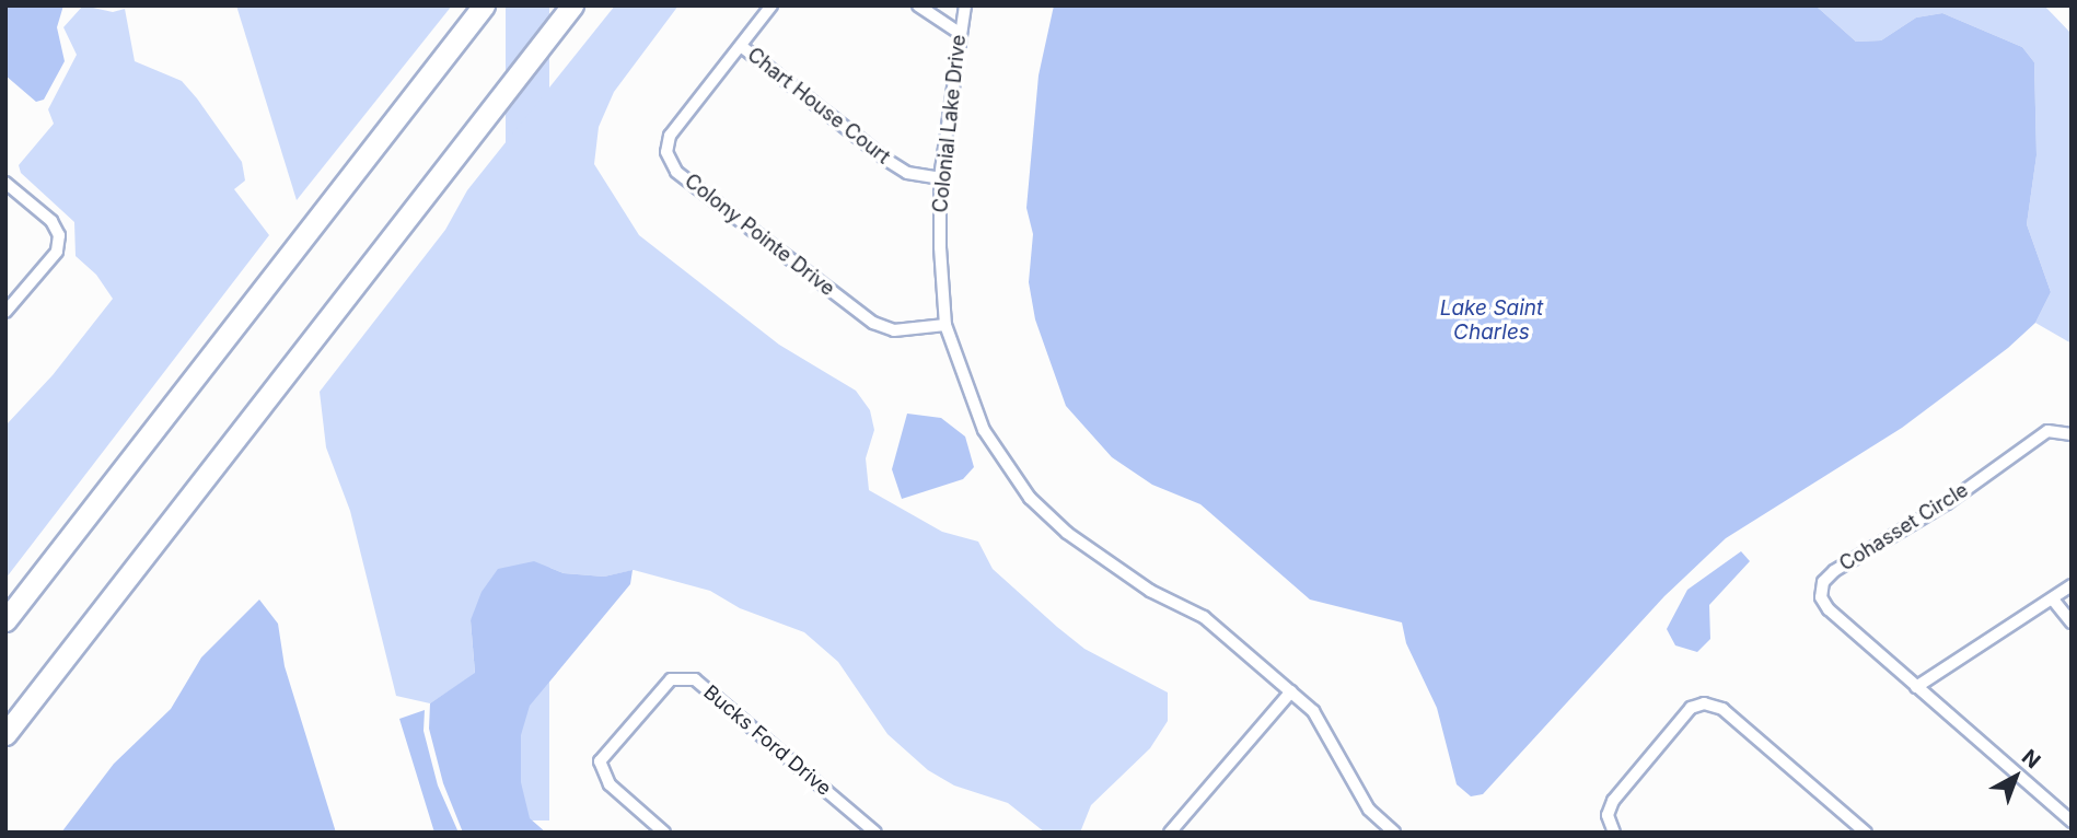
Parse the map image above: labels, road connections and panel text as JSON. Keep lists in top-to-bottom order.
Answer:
{
  "streets": {
    "street": [
      "Chart House Court",
      "Colonial Lake Drive",
      "Colony Pointe Drive",
      "Cohasset Circle",
      "Bucks Ford Drive"
    ]
  },
  "crossings": [
    ["Chart House Court", "Colonial Lake Drive"],
    ["Chart House Court", "Colony Pointe Drive"],
    ["Colonial Lake Drive", "Colony Pointe Drive"]
  ],
  "water": ["Lake Saint Charles"],
  "north": "top right"
}
